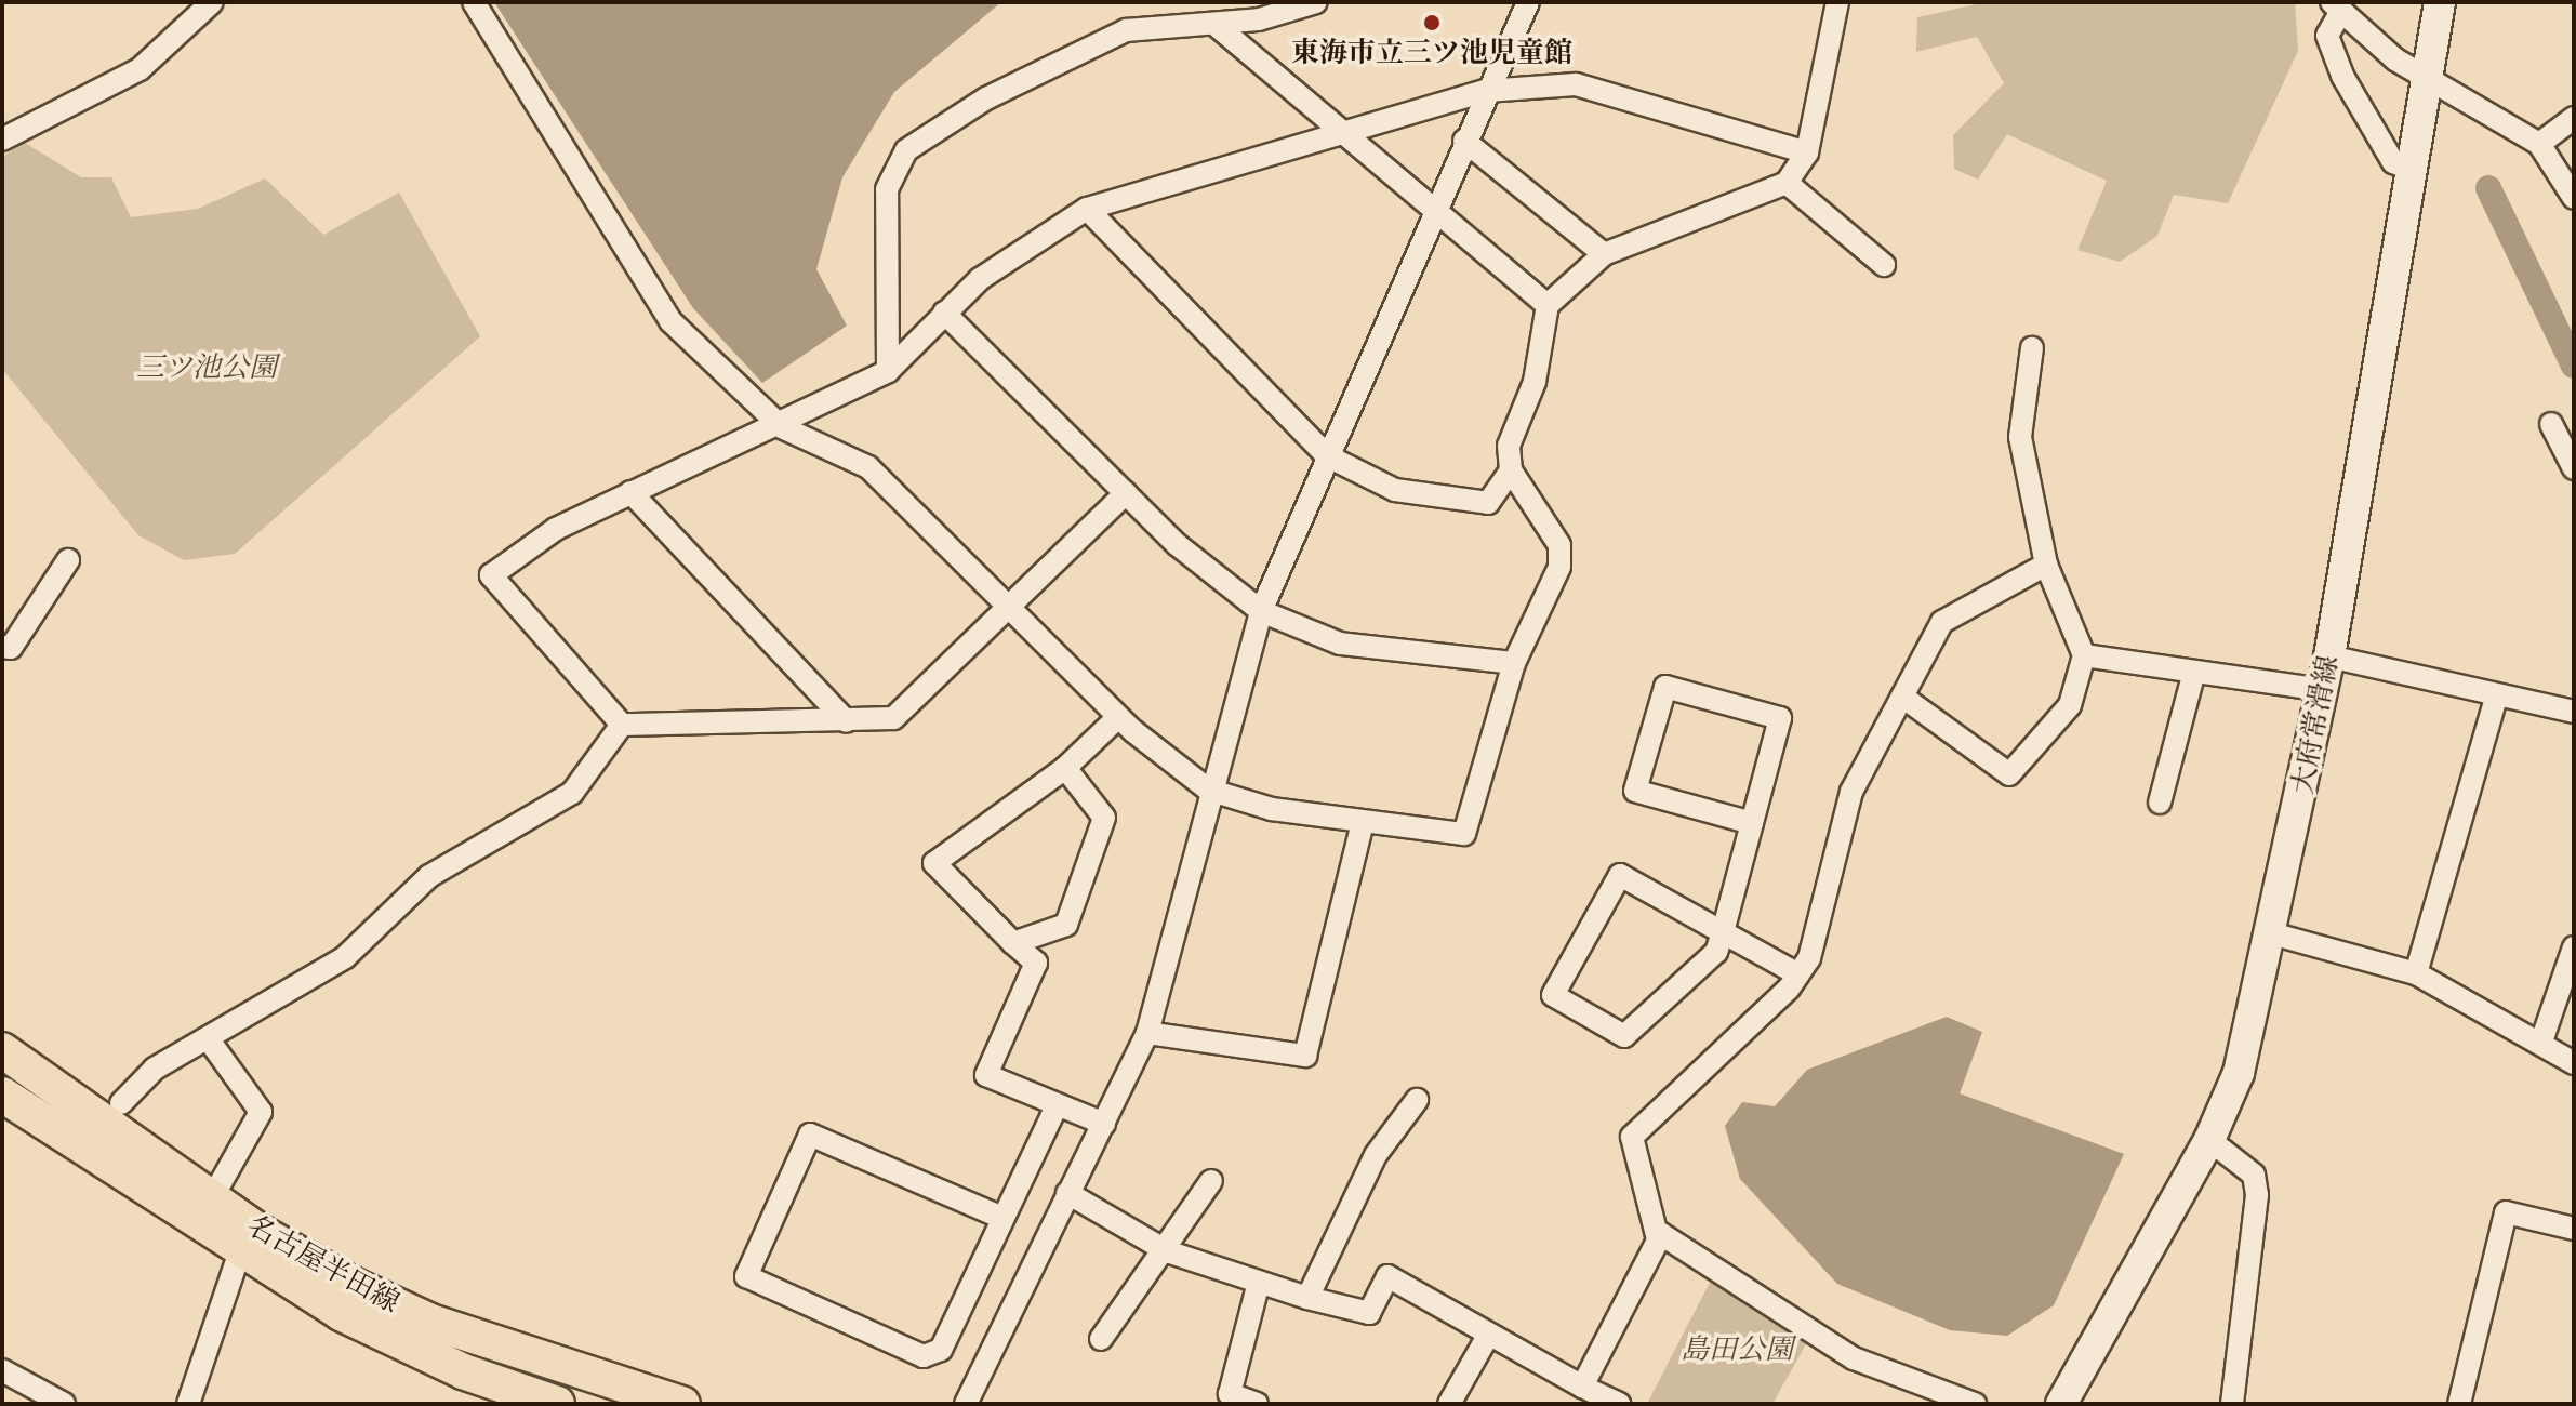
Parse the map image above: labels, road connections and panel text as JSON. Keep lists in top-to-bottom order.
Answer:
{
  "streets": {
    "main road": ["大府常滑線", "名古屋半田線"]
  },
  "parks": ["三ツ池公園", "島田公園"],
  "places": ["東海市立三ツ池児童館"]
}
